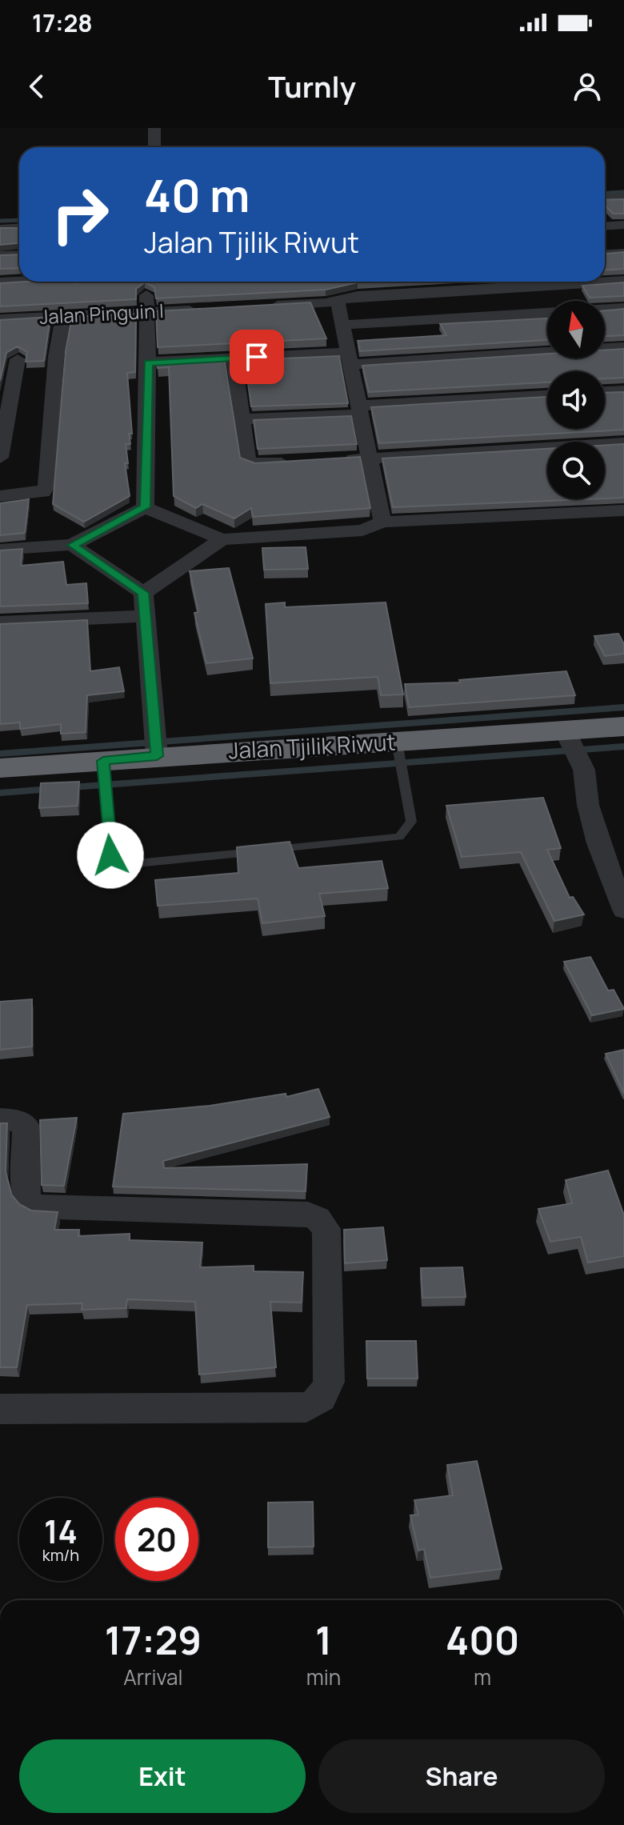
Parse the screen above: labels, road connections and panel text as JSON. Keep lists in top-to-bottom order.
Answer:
{
  "streets": {
    "highway": ["Jalan Tjilik Riwut"],
    "street": ["Jalan Pinguin I"]
  },
  "north": "top",
  "page": {
    "status": "17:28",
    "header": "Turnly",
    "turn": ["40 m", "Jalan Tjilik Riwut"],
    "speed": "14 km/h",
    "limit": "20",
    "eta": [
      "17:29",
      "Arrival",
      "1",
      "min",
      "400",
      "m"
    ],
    "buttons": ["Exit", "Share"]
  }
}
